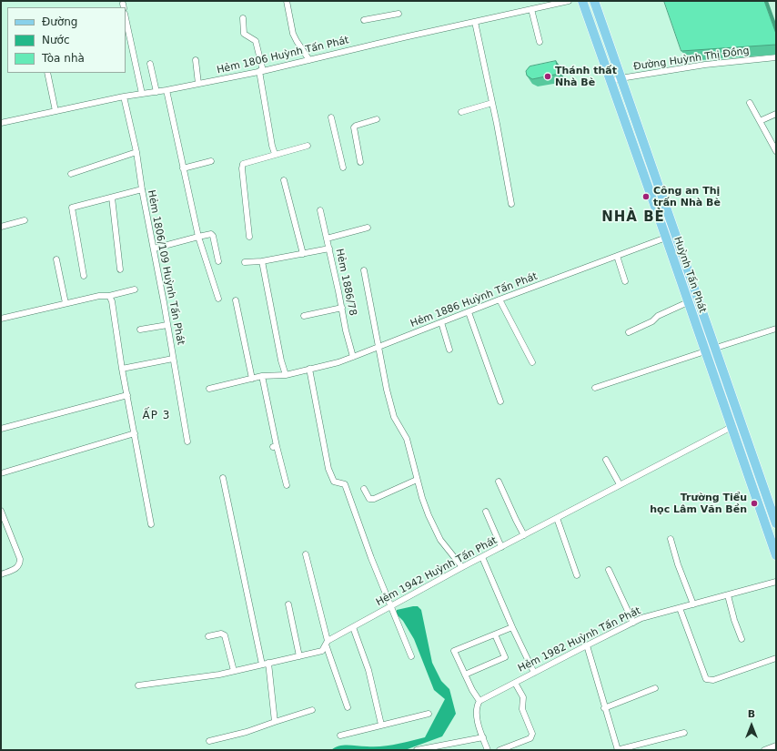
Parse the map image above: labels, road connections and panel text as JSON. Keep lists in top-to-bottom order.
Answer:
{
  "streets": {
    "main road": ["Huỳnh Tấn Phát"],
    "street": [
      "Hẻm 1806 Huỳnh Tấn Phát",
      "Đường Huỳnh Thị Đồng",
      "Hẻm 1806/109 Huỳnh Tấn Phát",
      "Hẻm 1886/78",
      "Hẻm 1886 Huỳnh Tấn Phát",
      "Hẻm 1942 Huỳnh Tấn Phát",
      "Hẻm 1982 Huỳnh Tấn Phát"
    ]
  },
  "crossings": [
    ["Hẻm 1806 Huỳnh Tấn Phát", "Hẻm 1806/109 Huỳnh Tấn Phát"],
    ["Đường Huỳnh Thị Đồng", "Huỳnh Tấn Phát"],
    ["Huỳnh Tấn Phát", "Hẻm 1886 Huỳnh Tấn Phát"],
    ["Huỳnh Tấn Phát", "Hẻm 1942 Huỳnh Tấn Phát"],
    ["Hẻm 1886/78", "Hẻm 1886 Huỳnh Tấn Phát"]
  ],
  "districts": ["NHÀ BÈ", "ẤP 3"],
  "places": ["Thánh thất Nhà Bè", "Công an Thị trấn Nhà Bè", "Trường Tiểu học Lâm Văn Bền"],
  "legend": ["Đường", "Nước", "Tòa nhà"],
  "north": "top"
}
